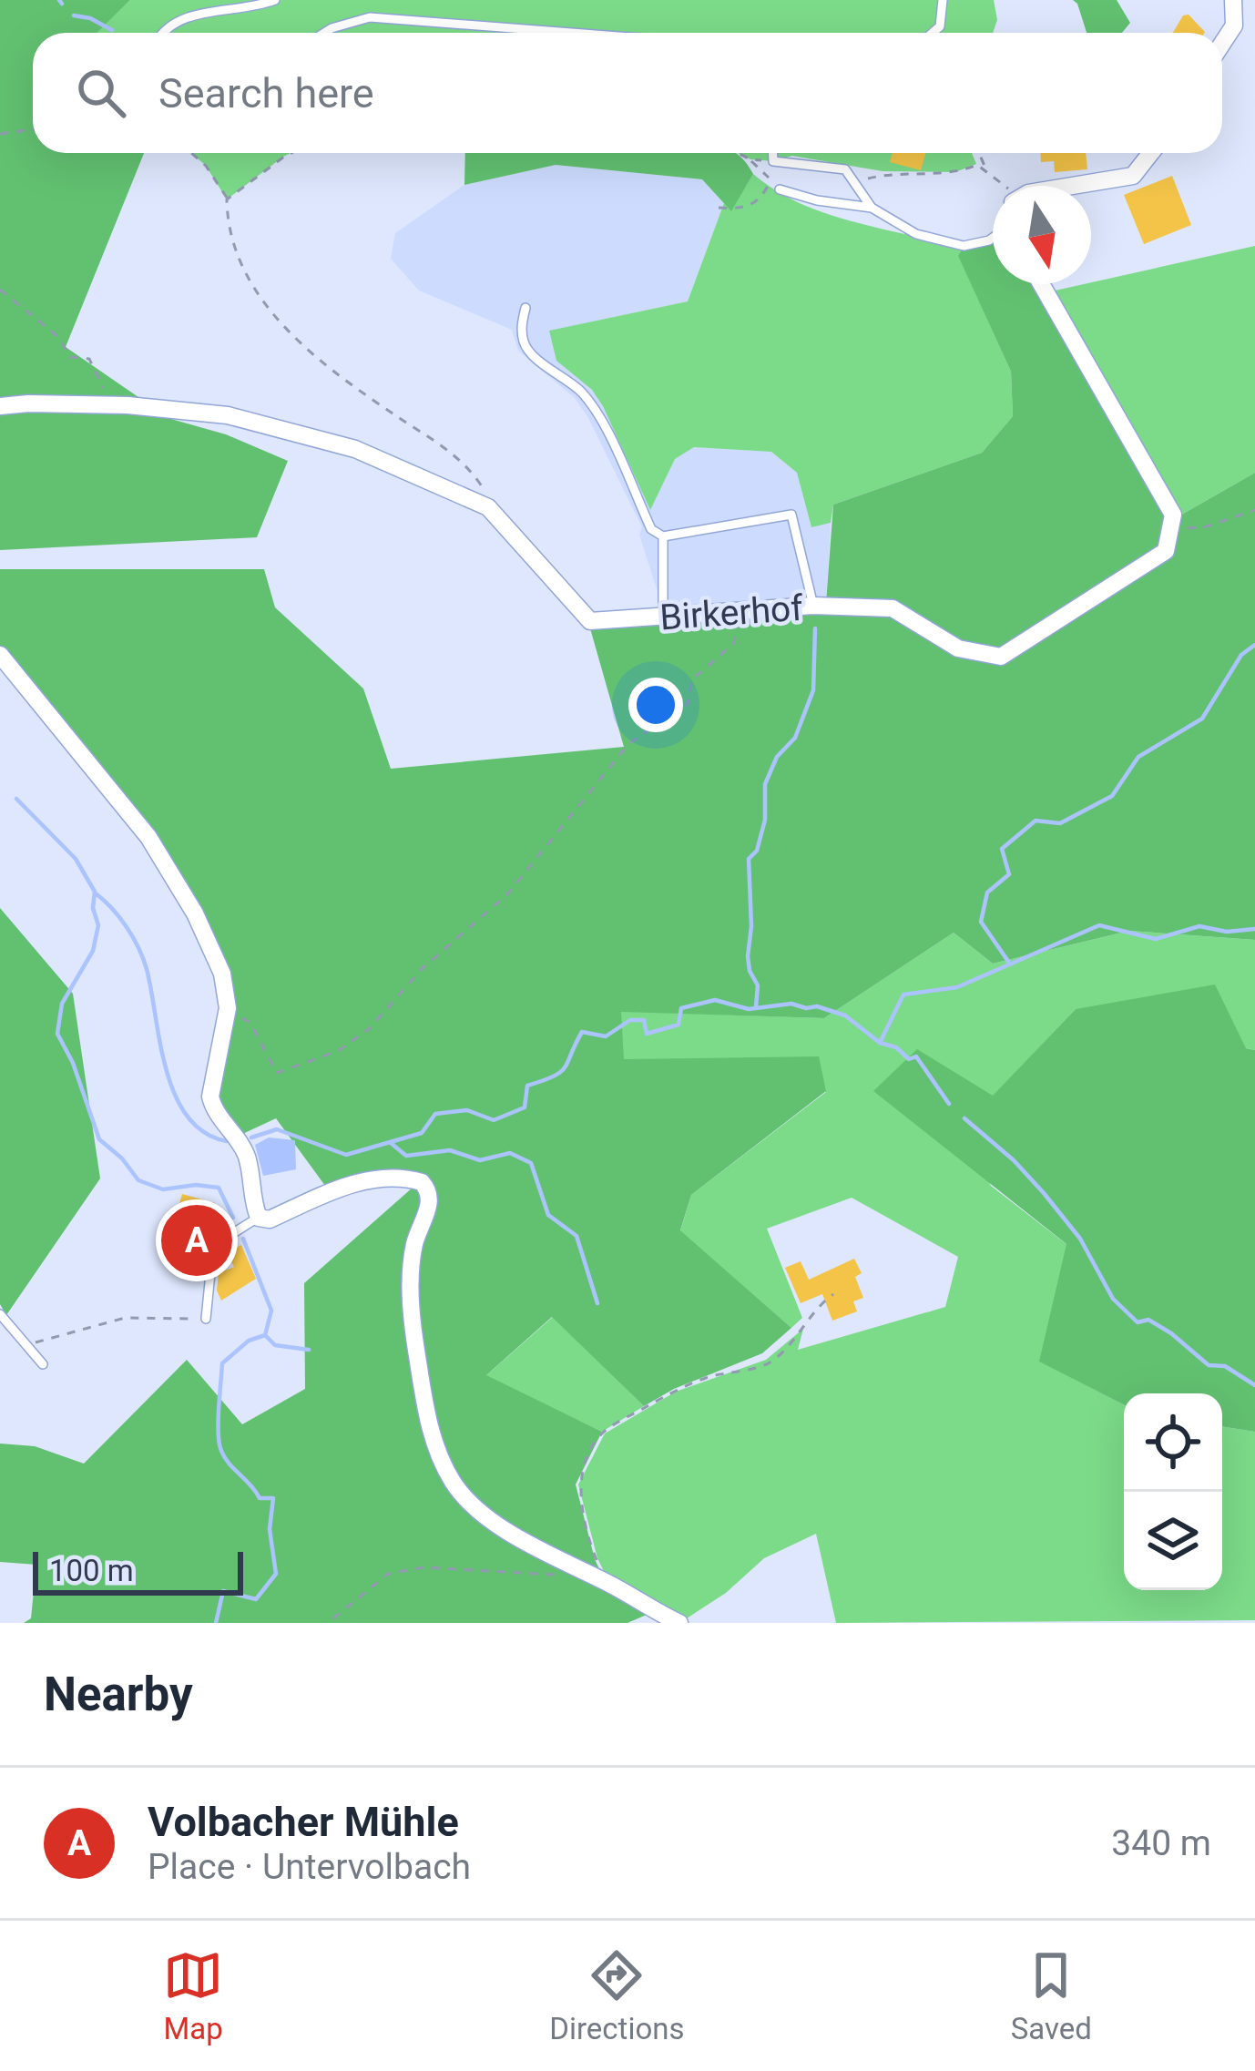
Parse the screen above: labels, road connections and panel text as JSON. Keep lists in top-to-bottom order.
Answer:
{
  "streets": {
    "street": ["Birkerhof"]
  },
  "scale_bar": "100 m",
  "north": "bottom",
  "page": {
    "search": "Search here",
    "pins": "A",
    "scale": "100 m",
    "heading": "Nearby",
    "list": [
      {
        "mark": "A",
        "name": "Volbacher Mühle",
        "note": "Place · Untervolbach",
        "value": "340 m"
      }
    ],
    "nav": ["Map", "Directions", "Saved"]
  }
}
